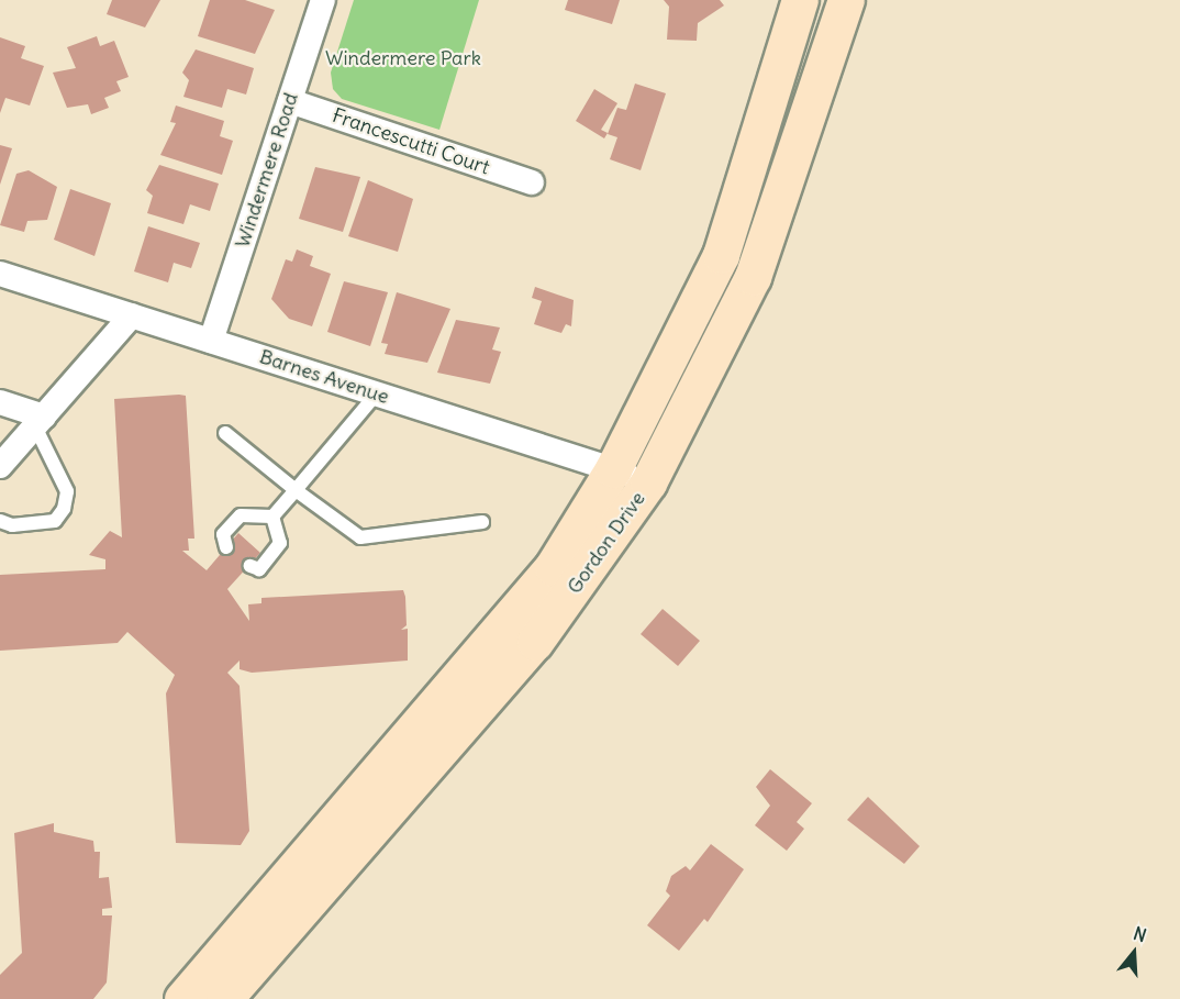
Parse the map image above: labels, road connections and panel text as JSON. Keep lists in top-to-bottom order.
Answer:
{
  "streets": {
    "main road": ["Gordon Drive"],
    "street": ["Francescutti Court", "Windermere Road", "Barnes Avenue"]
  },
  "crossings": [
    ["Francescutti Court", "Windermere Road"],
    ["Windermere Road", "Barnes Avenue"],
    ["Barnes Avenue", "Gordon Drive"]
  ],
  "parks": ["Windermere Park"],
  "north": "top"
}
